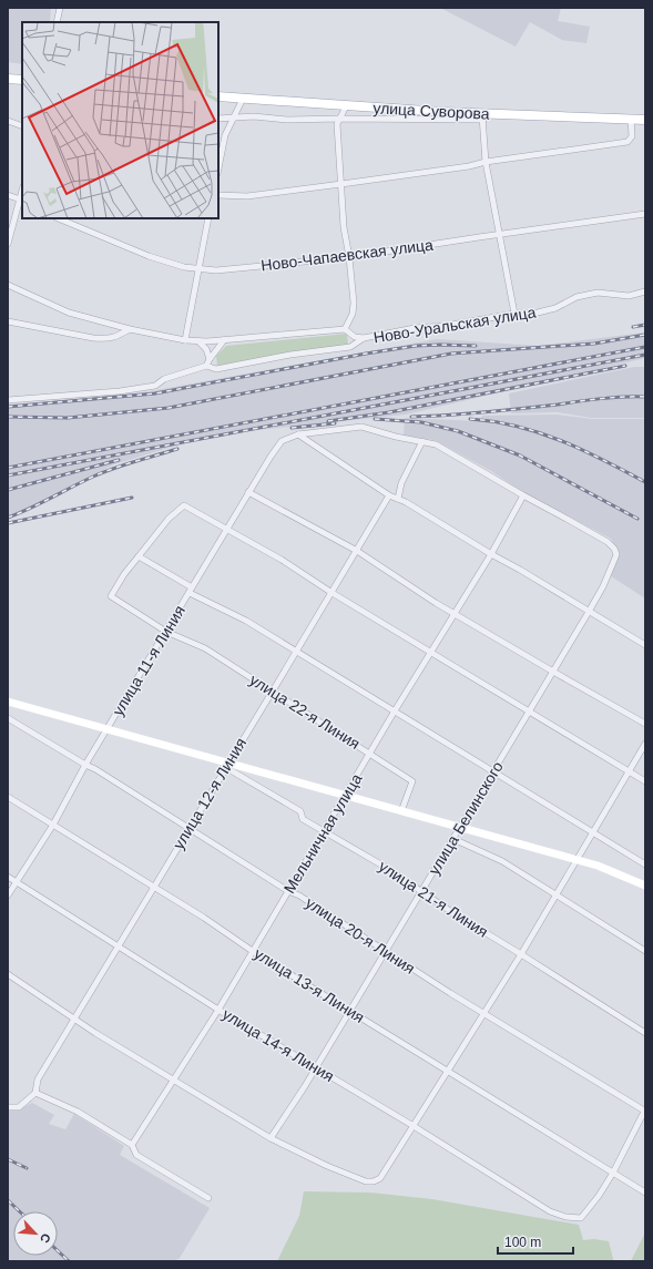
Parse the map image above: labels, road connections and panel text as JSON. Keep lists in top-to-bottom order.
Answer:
{
  "streets": {
    "main road": ["улица Суворова", "улица 21-я Линия"],
    "street": [
      "Ново-Чапаевская улица",
      "Ново-Уральская улица",
      "улица 11-я Линия",
      "улица 22-я Линия",
      "улица 12-я Линия",
      "улица Белинского",
      "Мельничная улица",
      "улица 20-я Линия",
      "улица 13-я Линия",
      "улица 14-я Линия"
    ]
  },
  "crossings": [
    ["улица 11-я Линия", "улица 22-я Линия"],
    ["улица 11-я Линия", "улица 21-я Линия"],
    ["улица 11-я Линия", "улица 20-я Линия"],
    ["улица 11-я Линия", "улица 13-я Линия"],
    ["улица 11-я Линия", "улица 14-я Линия"],
    ["улица 22-я Линия", "улица 12-я Линия"],
    ["улица 22-я Линия", "Мельничная улица"],
    ["улица 12-я Линия", "улица 21-я Линия"],
    ["улица 12-я Линия", "улица 20-я Линия"],
    ["улица 12-я Линия", "улица 13-я Линия"],
    ["улица 12-я Линия", "улица 14-я Линия"],
    ["улица Белинского", "Мельничная улица"],
    ["улица Белинского", "улица 21-я Линия"],
    ["улица Белинского", "улица 20-я Линия"],
    ["улица Белинского", "улица 13-я Линия"],
    ["улица Белинского", "улица 14-я Линия"],
    ["Мельничная улица", "улица 21-я Линия"],
    ["Мельничная улица", "улица 20-я Линия"],
    ["Мельничная улица", "улица 13-я Линия"],
    ["Мельничная улица", "улица 14-я Линия"],
    ["улица 13-я Линия", "улица 14-я Линия"]
  ],
  "scale_bar": "100 m",
  "north": "bottom right"
}
